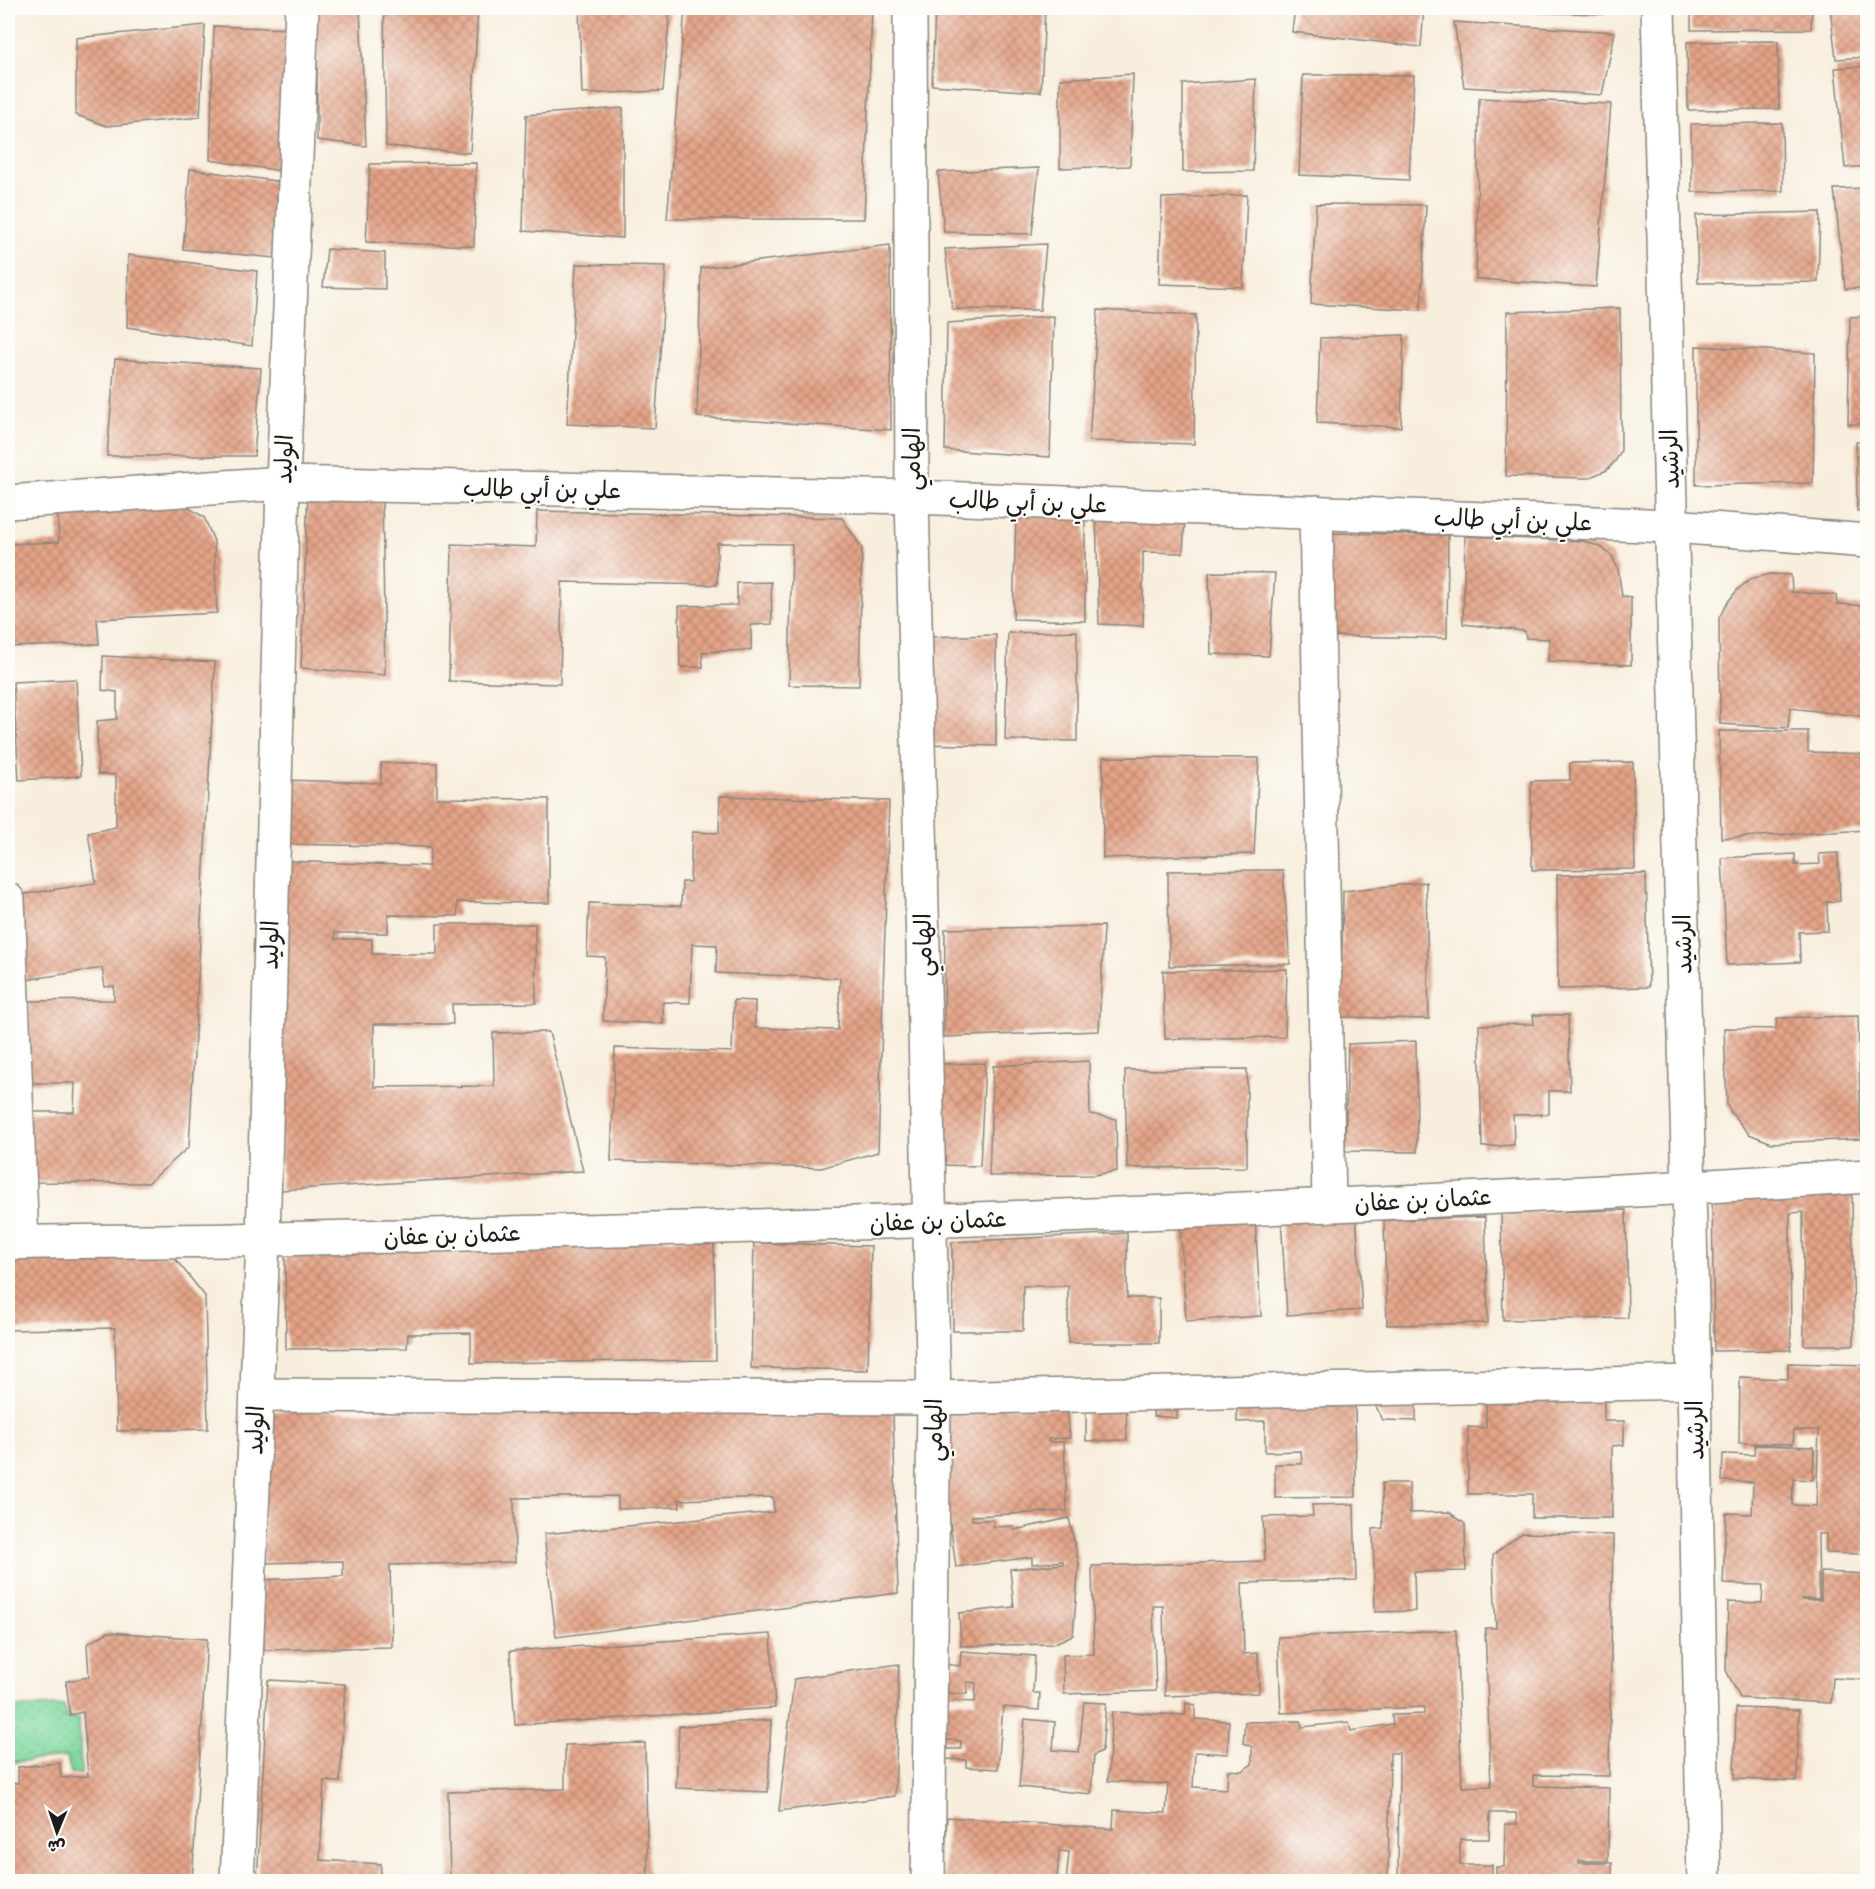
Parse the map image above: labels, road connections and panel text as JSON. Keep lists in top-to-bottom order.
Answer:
{
  "streets": {
    "street": [
      "الوليد",
      "الهامي",
      "الرشيد",
      "علي بن أبي طالب",
      "عثمان بن عفان"
    ]
  },
  "crossings": [
    ["الوليد", "علي بن أبي طالب"],
    ["الوليد", "عثمان بن عفان"],
    ["الهامي", "علي بن أبي طالب"],
    ["الهامي", "عثمان بن عفان"],
    ["الرشيد", "علي بن أبي طالب"],
    ["الرشيد", "عثمان بن عفان"]
  ],
  "north": "bottom"
}
